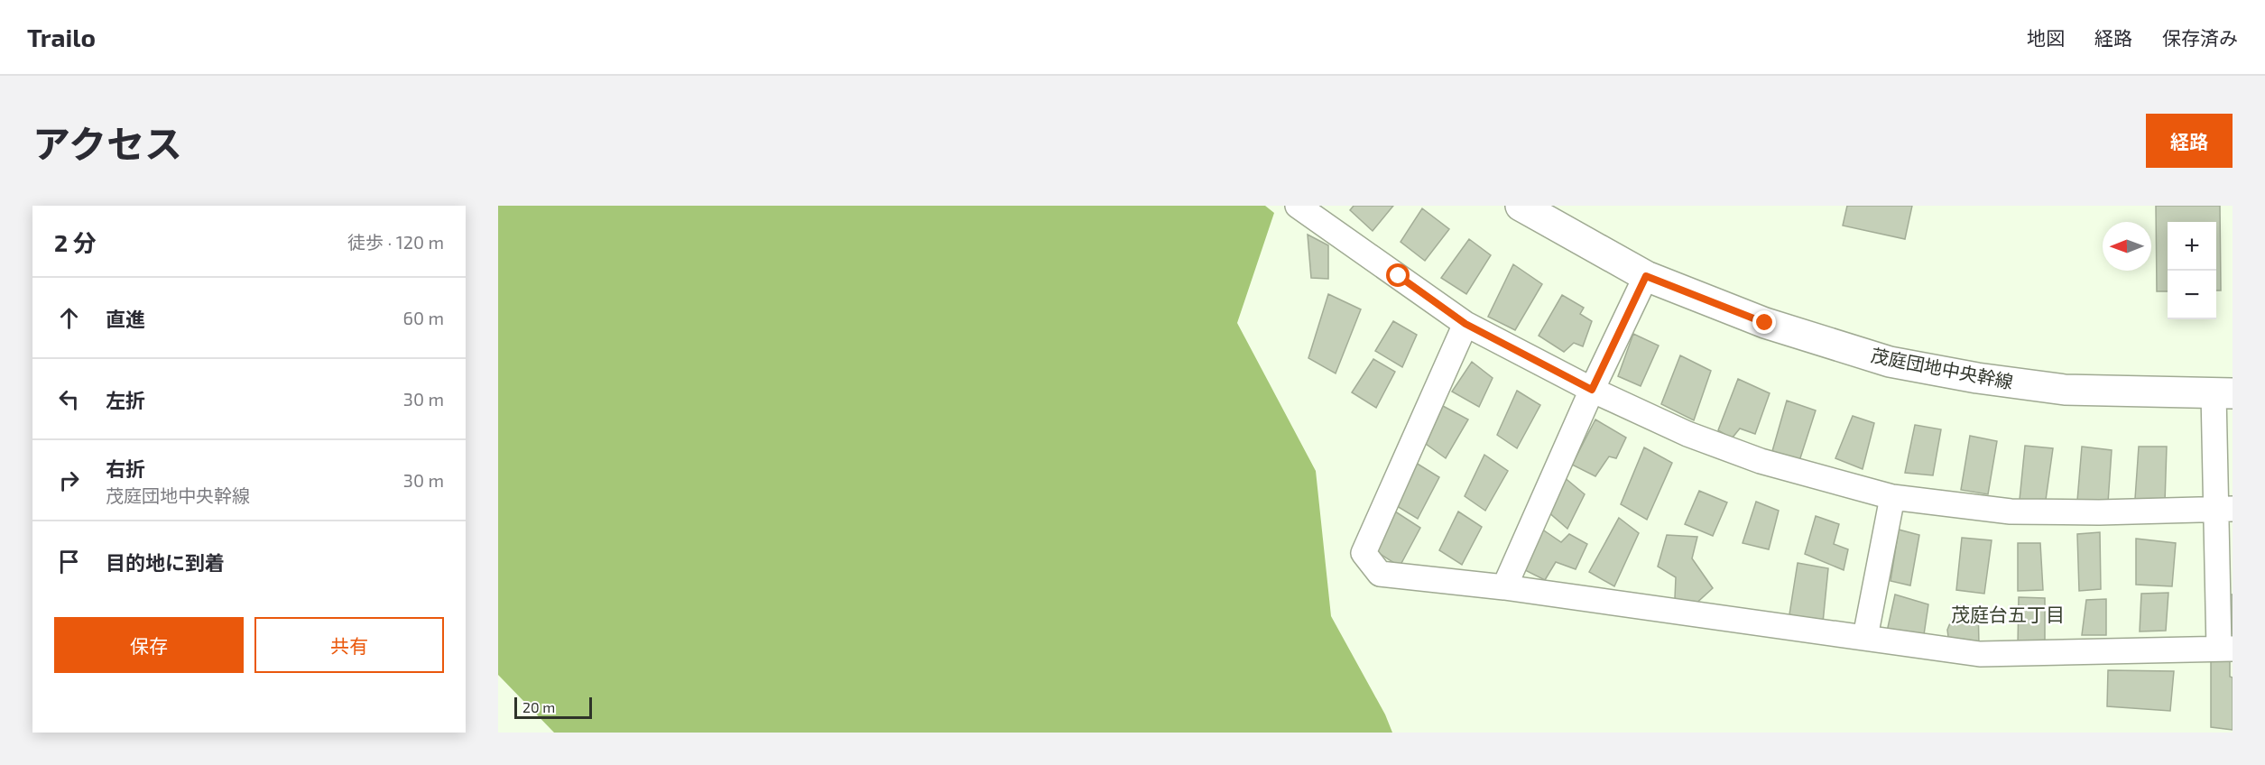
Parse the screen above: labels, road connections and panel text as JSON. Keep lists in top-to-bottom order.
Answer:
{
  "streets": {
    "street": ["茂庭団地中央幹線"]
  },
  "districts": ["茂庭台五丁目"],
  "scale_bar": "20 m",
  "north": "left",
  "page": {
    "header": "Trailo",
    "nav": ["地図", "経路", "保存済み"],
    "title": "アクセス",
    "buttons": [
      "経路",
      ["保存", "共有"]
    ],
    "heading": ["2 分", "徒歩 · 120 m"],
    "map_buttons": ["+", "−"],
    "list": [
      ["直進", "60 m"],
      ["左折", "30 m"],
      ["右折", "茂庭団地中央幹線", "30 m"],
      "目的地に到着"
    ],
    "scale": "20 m"
  }
}
